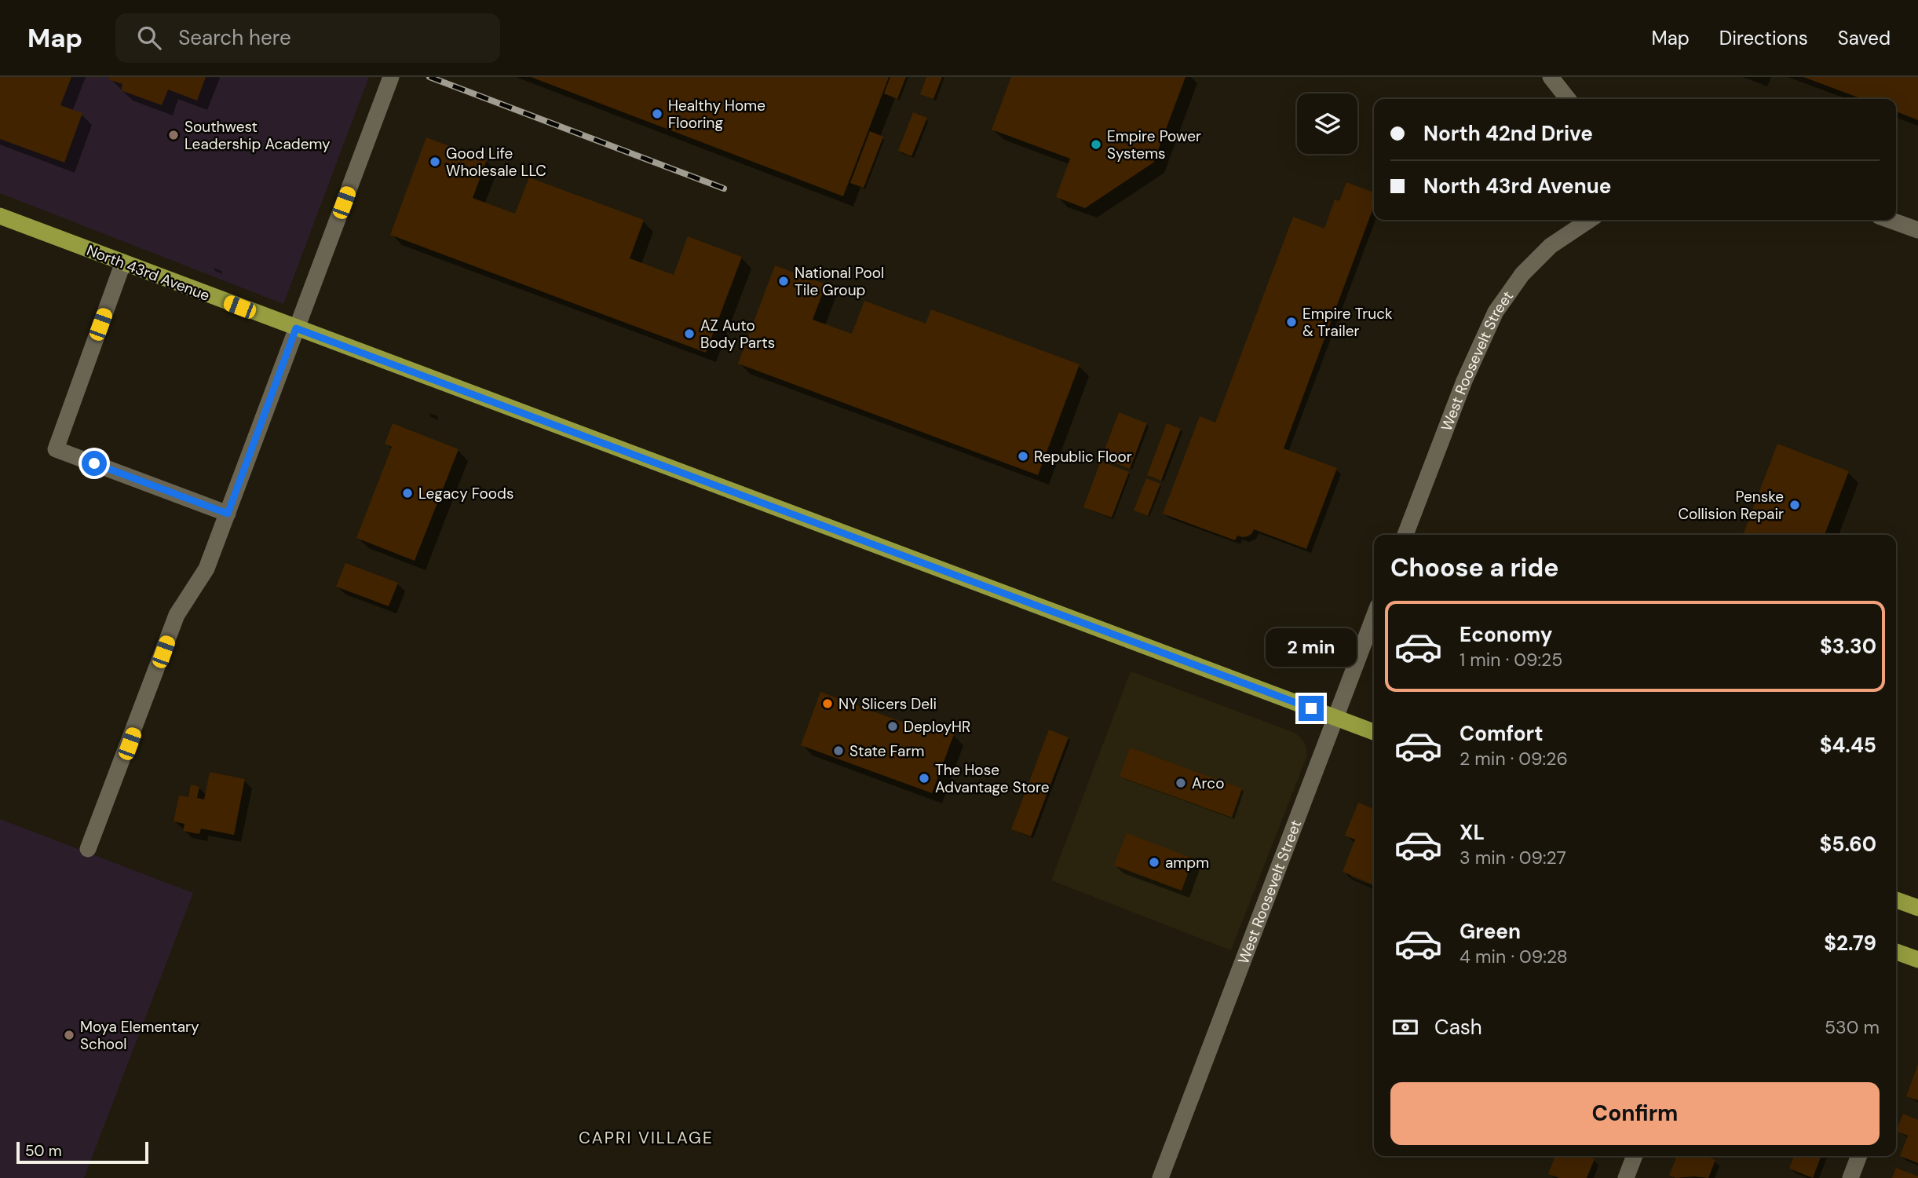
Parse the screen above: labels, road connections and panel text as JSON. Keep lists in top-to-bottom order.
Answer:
{
  "streets": {
    "main road": ["North 43rd Avenue"],
    "street": ["West Roosevelt Street"]
  },
  "crossings": [
    ["North 43rd Avenue", "West Roosevelt Street"]
  ],
  "districts": ["CAPRI VILLAGE"],
  "places": [
    "Healthy Home Flooring",
    "Southwest Leadership Academy",
    "Empire Power Systems",
    "Good Life Wholesale LLC",
    "National Pool Tile Group",
    "Empire Truck & Trailer",
    "AZ Auto Body Parts",
    "Republic Floor",
    "Legacy Foods",
    "Penske Collision Repair",
    "NY Slicers Deli",
    "DeployHR",
    "State Farm",
    "The Hose Advantage Store",
    "Arco",
    "ampm",
    "Moya Elementary School"
  ],
  "scale_bar": "50 m",
  "page": {
    "header": "Map",
    "search": "Search here",
    "nav": ["Map", "Directions", "Saved"],
    "banner": ["North 42nd Drive", "North 43rd Avenue"],
    "heading": "Choose a ride",
    "list": [
      {
        "name": "Economy",
        "note": "1 min · 09:25",
        "value": "$3.30"
      },
      {
        "name": "Comfort",
        "note": "2 min · 09:26",
        "value": "$4.45"
      },
      {
        "name": "XL",
        "note": "3 min · 09:27",
        "value": "$5.60"
      },
      {
        "name": "Green",
        "note": "4 min · 09:28",
        "value": "$2.79"
      }
    ],
    "bubble": "2 min",
    "pay": ["Cash", "530 m"],
    "buttons": "Confirm",
    "scale": "50 m"
  }
}
